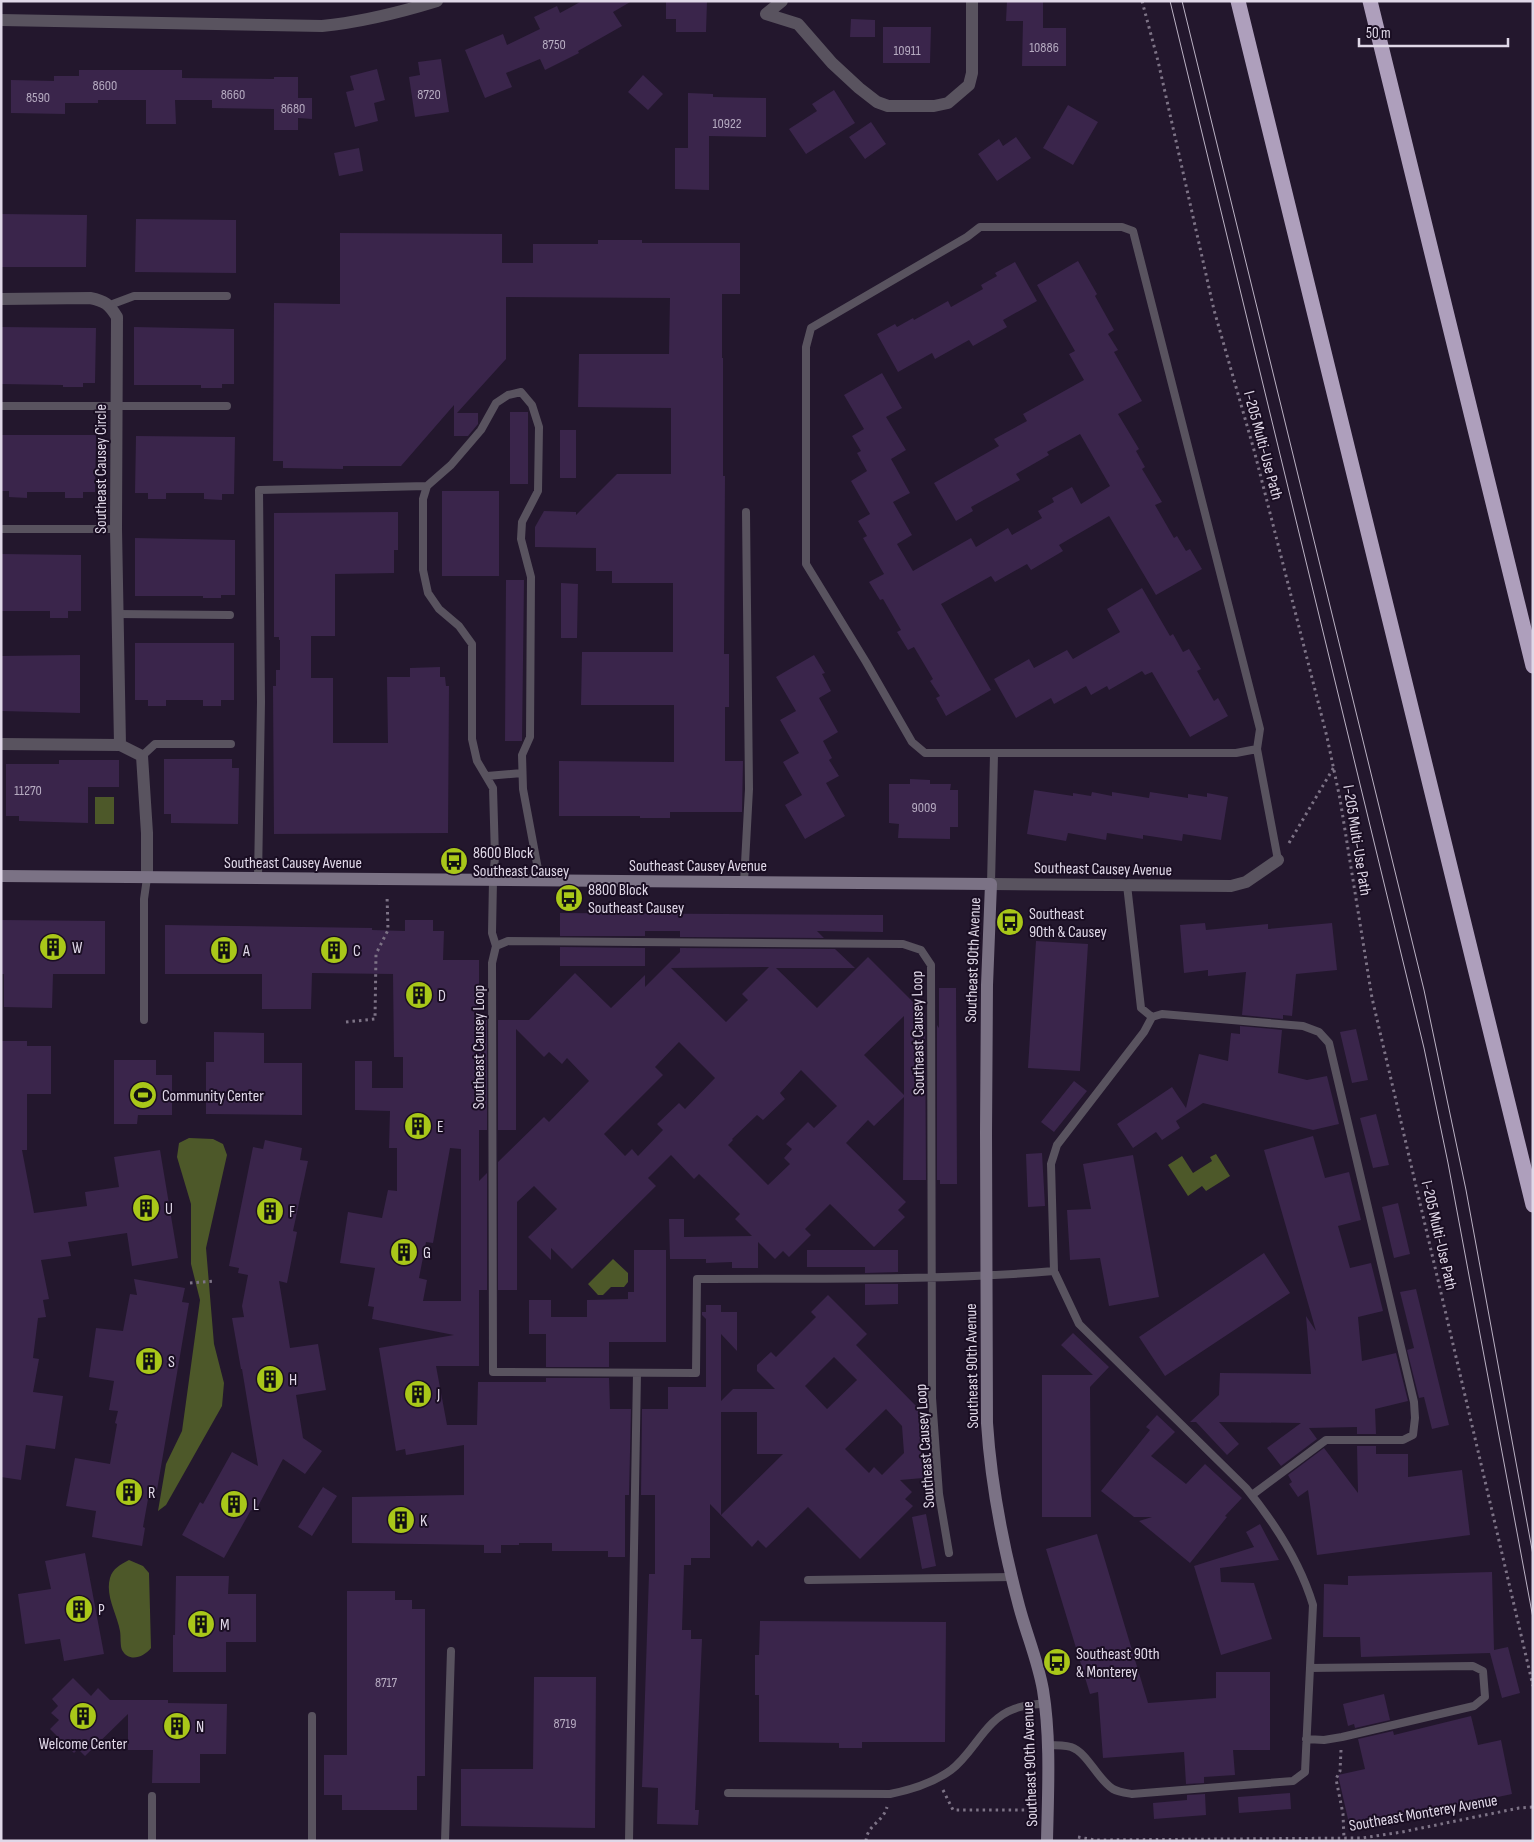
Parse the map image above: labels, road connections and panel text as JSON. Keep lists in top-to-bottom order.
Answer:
{
  "streets": {
    "street": ["Southeast Causey Circle", "Southeast Causey Avenue", "Southeast 90th Avenue"],
    "lane": ["Southeast Causey Loop"],
    "path": ["I-205 Multi-Use Path", "Southeast Monterey Avenue"]
  },
  "crossings": [
    ["Southeast Causey Avenue", "Southeast 90th Avenue"],
    ["Southeast 90th Avenue", "Southeast Causey Loop"]
  ],
  "places": {
    "bus stop": [
      "8600 Block Southeast Causey",
      "8800 Block Southeast Causey",
      "Southeast 90th & Causey",
      "Southeast 90th & Monterey"
    ],
    "building": [
      "W",
      "A",
      "C",
      "D",
      "E",
      "U",
      "F",
      "G",
      "S",
      "H",
      "J",
      "R",
      "L",
      "K",
      "P",
      "M",
      "Welcome Center",
      "N"
    ],
    "sports": ["Community Center"]
  },
  "house_numbers": [
    "8750",
    "10886",
    "10911",
    "8600",
    "8660",
    "8720",
    "8590",
    "8680",
    "10922",
    "11270",
    "9009",
    "8717",
    "8719"
  ],
  "scale_bar": "50 m"
}
